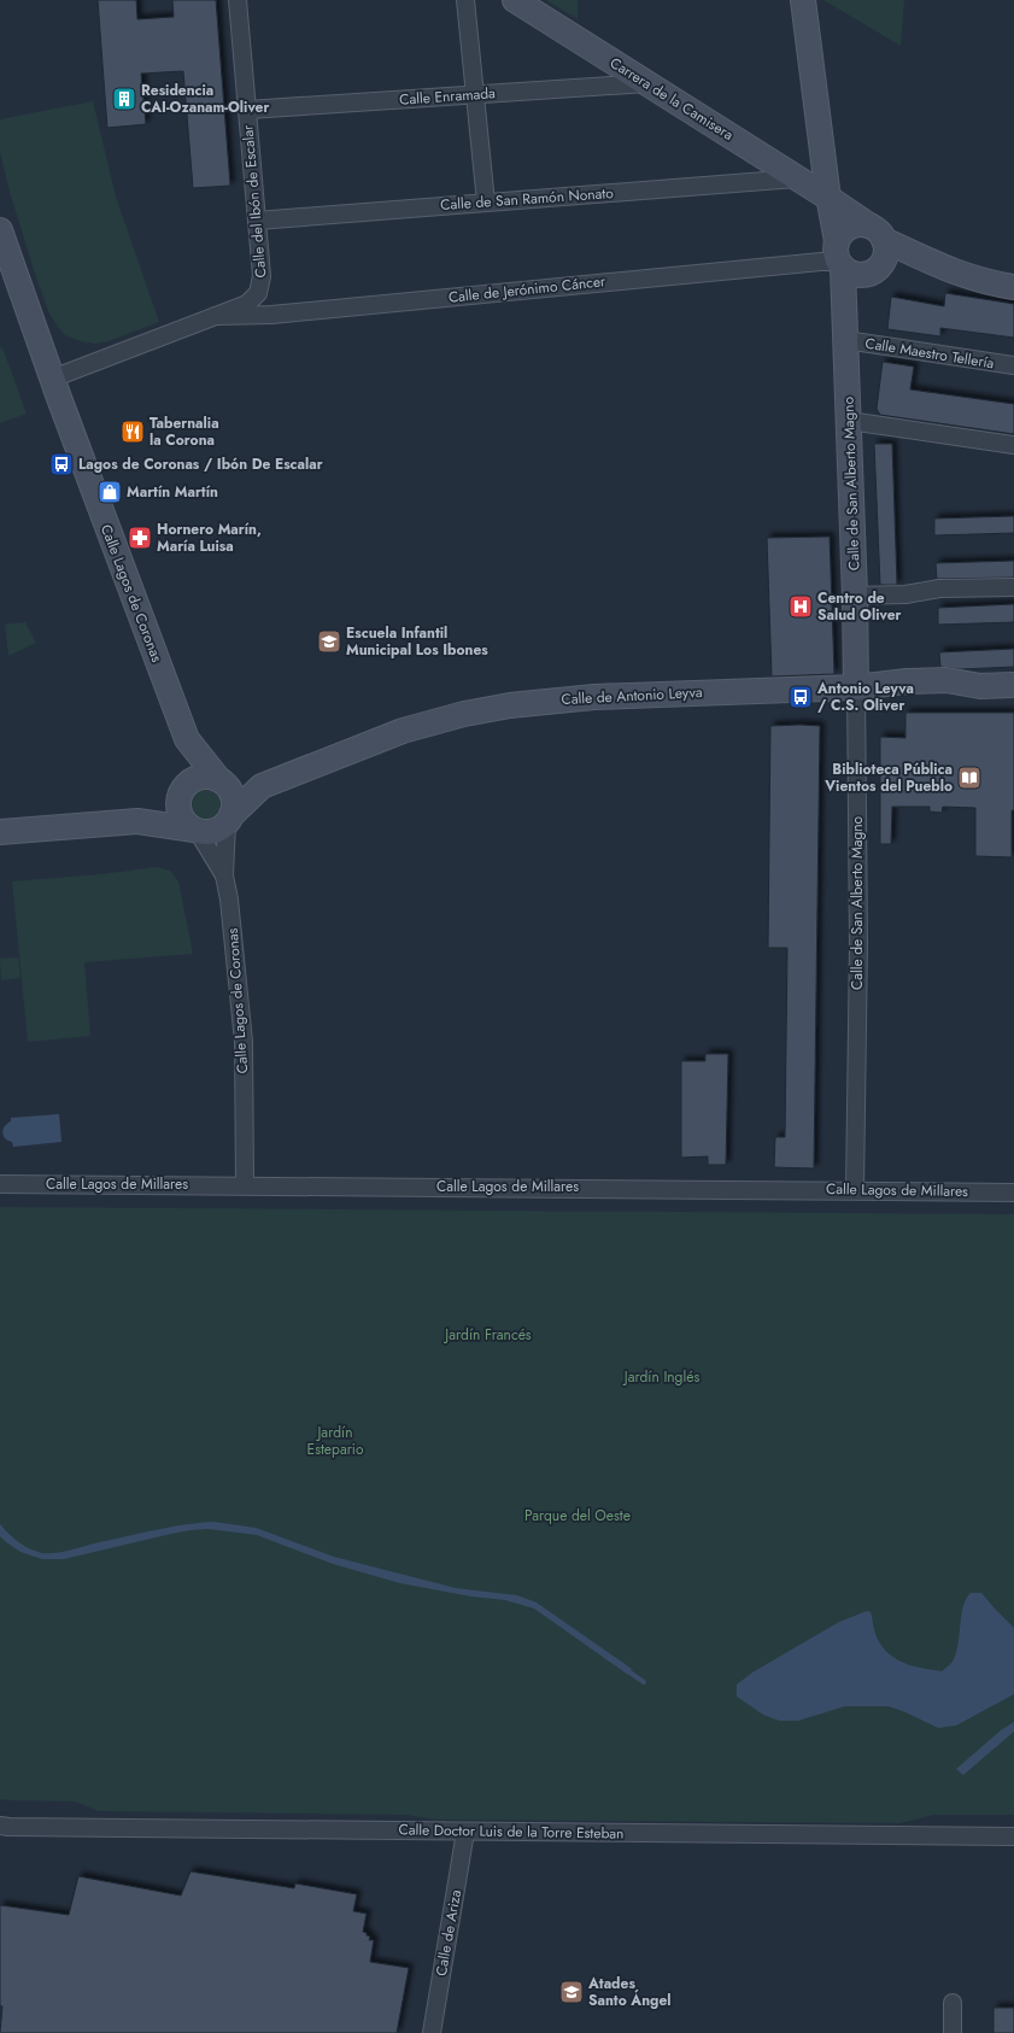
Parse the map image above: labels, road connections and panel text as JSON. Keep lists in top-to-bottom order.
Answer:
{
  "streets": {
    "street": [
      "Calle Enramada",
      "Carrera de la Camisera",
      "Calle de San Ramón Nonato",
      "Calle del Ibón de Escalar",
      "Calle de Jerónimo Cáncer",
      "Calle Maestro Tellería",
      "Calle de San Alberto Magno",
      "Calle Lagos de Coronas",
      "Calle de Antonio Leyva",
      "Calle Lagos de Millares",
      "Calle Doctor Luis de la Torre Esteban",
      "Calle de Ariza"
    ]
  },
  "crossings": [
    ["Calle Enramada", "Carrera de la Camisera"],
    ["Calle Enramada", "Calle del Ibón de Escalar"],
    ["Carrera de la Camisera", "Calle de San Ramón Nonato"],
    ["Carrera de la Camisera", "Calle de Jerónimo Cáncer"],
    ["Carrera de la Camisera", "Calle de San Alberto Magno"],
    ["Calle de San Ramón Nonato", "Calle del Ibón de Escalar"],
    ["Calle del Ibón de Escalar", "Calle de Jerónimo Cáncer"],
    ["Calle del Ibón de Escalar", "Calle Lagos de Coronas"],
    ["Calle de Jerónimo Cáncer", "Calle de San Alberto Magno"],
    ["Calle Maestro Tellería", "Calle de San Alberto Magno"],
    ["Calle de San Alberto Magno", "Calle de Antonio Leyva"],
    ["Calle de San Alberto Magno", "Calle Lagos de Millares"],
    ["Calle Lagos de Coronas", "Calle de Antonio Leyva"],
    ["Calle Lagos de Coronas", "Calle Lagos de Millares"],
    ["Calle Doctor Luis de la Torre Esteban", "Calle de Ariza"]
  ],
  "parks": [
    "Jardín Francés",
    "Jardín Inglés",
    "Jardín Estepario",
    "Parque del Oeste"
  ],
  "places": {
    "building": ["Residencia CAI-Ozanam-Oliver"],
    "restaurant": ["Tabernalia la Corona"],
    "bus stop": ["Lagos de Coronas / Ibón De Escalar", "Antonio Leyva / C.S. Oliver"],
    "shop": ["Martín Martín"],
    "pharmacy": ["Hornero Marín, María Luisa"],
    "hospital": ["Centro de Salud Oliver"],
    "school or university": ["Escuela Infantil Municipal Los Ibones", "Atades Santo Ángel"],
    "library": ["Biblioteca Pública Vientos del Pueblo"]
  }
}
